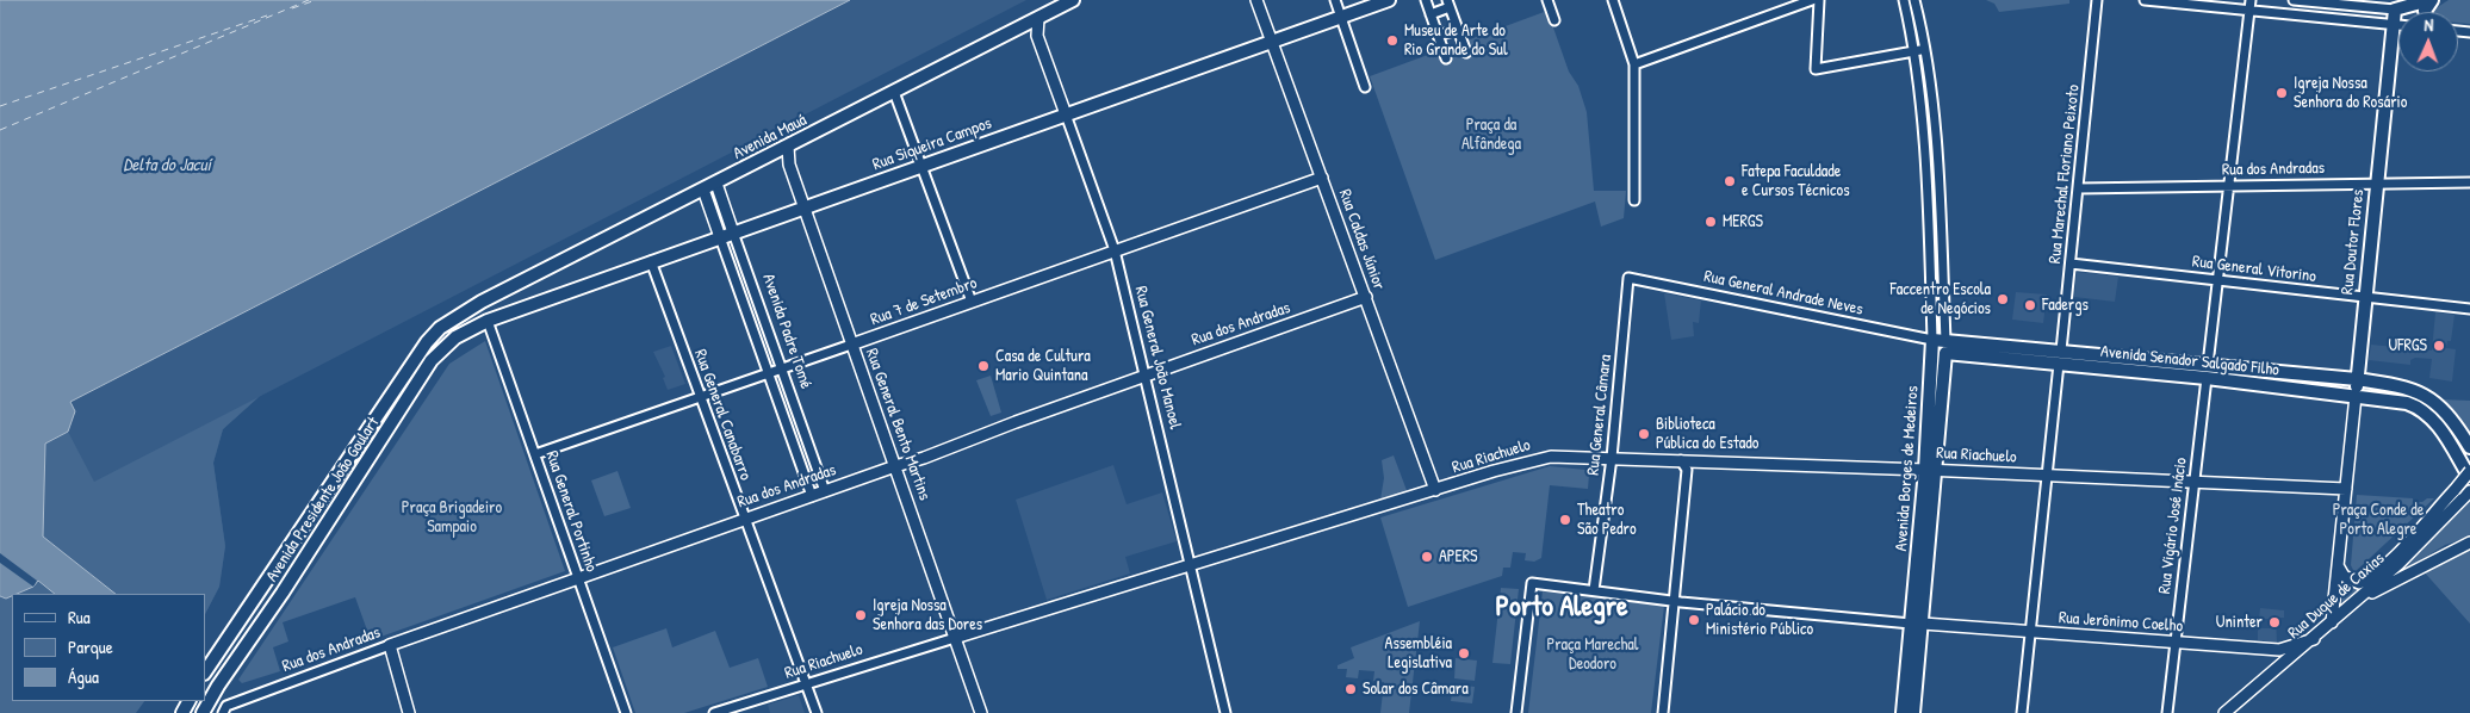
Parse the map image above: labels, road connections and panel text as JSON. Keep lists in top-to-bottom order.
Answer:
{
  "streets": {
    "main road": [
      "Avenida Mauá",
      "Rua Siqueira Campos",
      "Rua Doutor Flores",
      "Avenida Senador Salgado Filho",
      "Avenida Borges de Medeiros",
      "Avenida Presidente João Goulart"
    ],
    "street": [
      "Rua dos Andradas",
      "Rua Marechal Floriano Peixoto",
      "Rua Caldas Júnior",
      "Rua General Vitorino",
      "Rua General Andrade Neves",
      "Rua 7 de Setembro",
      "Avenida Padre Tomé",
      "Rua General João Manoel",
      "Rua General Canabarro",
      "Rua General Câmara",
      "Rua General Bento Martins",
      "Rua Riachuelo",
      "Rua General Portinho",
      "Rua Vigário José Inácio",
      "Rua Duque de Caxias",
      "Rua Jerônimo Coelho"
    ]
  },
  "crossings": [
    ["Avenida Mauá", "Avenida Padre Tomé"],
    ["Avenida Mauá", "Rua General João Manoel"],
    ["Avenida Mauá", "Rua General Bento Martins"],
    ["Avenida Mauá", "Avenida Presidente João Goulart"],
    ["Rua Siqueira Campos", "Rua Caldas Júnior"],
    ["Rua Siqueira Campos", "Avenida Padre Tomé"],
    ["Rua Siqueira Campos", "Rua General João Manoel"],
    ["Rua Siqueira Campos", "Rua General Canabarro"],
    ["Rua Siqueira Campos", "Rua General Bento Martins"],
    ["Rua Siqueira Campos", "Avenida Presidente João Goulart"],
    ["Rua Siqueira Campos", "Rua General Portinho"],
    ["Rua dos Andradas", "Rua Marechal Floriano Peixoto"],
    ["Rua dos Andradas", "Rua Caldas Júnior"],
    ["Rua dos Andradas", "Rua Doutor Flores"],
    ["Rua dos Andradas", "Avenida Padre Tomé"],
    ["Rua dos Andradas", "Rua General João Manoel"],
    ["Rua dos Andradas", "Rua General Canabarro"],
    ["Rua dos Andradas", "Rua General Bento Martins"],
    ["Rua dos Andradas", "Rua General Portinho"],
    ["Rua Marechal Floriano Peixoto", "Rua General Vitorino"],
    ["Rua Marechal Floriano Peixoto", "Avenida Senador Salgado Filho"],
    ["Rua Caldas Júnior", "Rua 7 de Setembro"],
    ["Rua Caldas Júnior", "Rua Riachuelo"],
    ["Rua Doutor Flores", "Rua General Vitorino"],
    ["Rua Doutor Flores", "Avenida Senador Salgado Filho"],
    ["Rua Doutor Flores", "Rua Riachuelo"],
    ["Rua General Andrade Neves", "Avenida Senador Salgado Filho"],
    ["Rua General Andrade Neves", "Rua General Câmara"],
    ["Rua General Andrade Neves", "Avenida Borges de Medeiros"],
    ["Rua 7 de Setembro", "Avenida Padre Tomé"],
    ["Rua 7 de Setembro", "Rua General João Manoel"],
    ["Rua 7 de Setembro", "Rua General Canabarro"],
    ["Rua 7 de Setembro", "Rua General Bento Martins"],
    ["Rua 7 de Setembro", "Rua General Portinho"],
    ["Rua General João Manoel", "Rua Riachuelo"],
    ["Avenida Senador Salgado Filho", "Avenida Borges de Medeiros"],
    ["Avenida Senador Salgado Filho", "Rua Vigário José Inácio"],
    ["Rua General Canabarro", "Rua Riachuelo"],
    ["Rua General Câmara", "Rua Riachuelo"],
    ["Rua General Bento Martins", "Rua Riachuelo"],
    ["Rua Riachuelo", "Avenida Borges de Medeiros"],
    ["Rua Riachuelo", "Rua Vigário José Inácio"],
    ["Avenida Borges de Medeiros", "Rua Jerônimo Coelho"],
    ["Avenida Presidente João Goulart", "Rua General Portinho"],
    ["Rua Vigário José Inácio", "Rua Jerônimo Coelho"],
    ["Rua Duque de Caxias", "Rua Jerônimo Coelho"]
  ],
  "districts": ["Porto Alegre"],
  "water": ["Delta do Jacuí"],
  "parks": [
    "Praça da Alfândega",
    "Praça Brigadeiro Sampaio",
    "Praça Conde de Porto Alegre",
    "Praça Marechal Deodoro"
  ],
  "places": [
    "Museu de Arte do Rio Grande do Sul",
    "Igreja Nossa Senhora do Rosário",
    "Fatepa Faculdade e Cursos Técnicos",
    "MERGS",
    "Faccentro Escola de Negócios",
    "Fadergs",
    "UFRGS",
    "Casa de Cultura Mario Quintana",
    "Biblioteca Pública do Estado",
    "Theatro São Pedro",
    "APERS",
    "Igreja Nossa Senhora das Dores",
    "Palácio do Ministério Público",
    "Uninter",
    "Assembléia Legislativa",
    "Solar dos Câmara"
  ],
  "legend": ["Rua", "Parque", "Água"],
  "north": "top"
}
